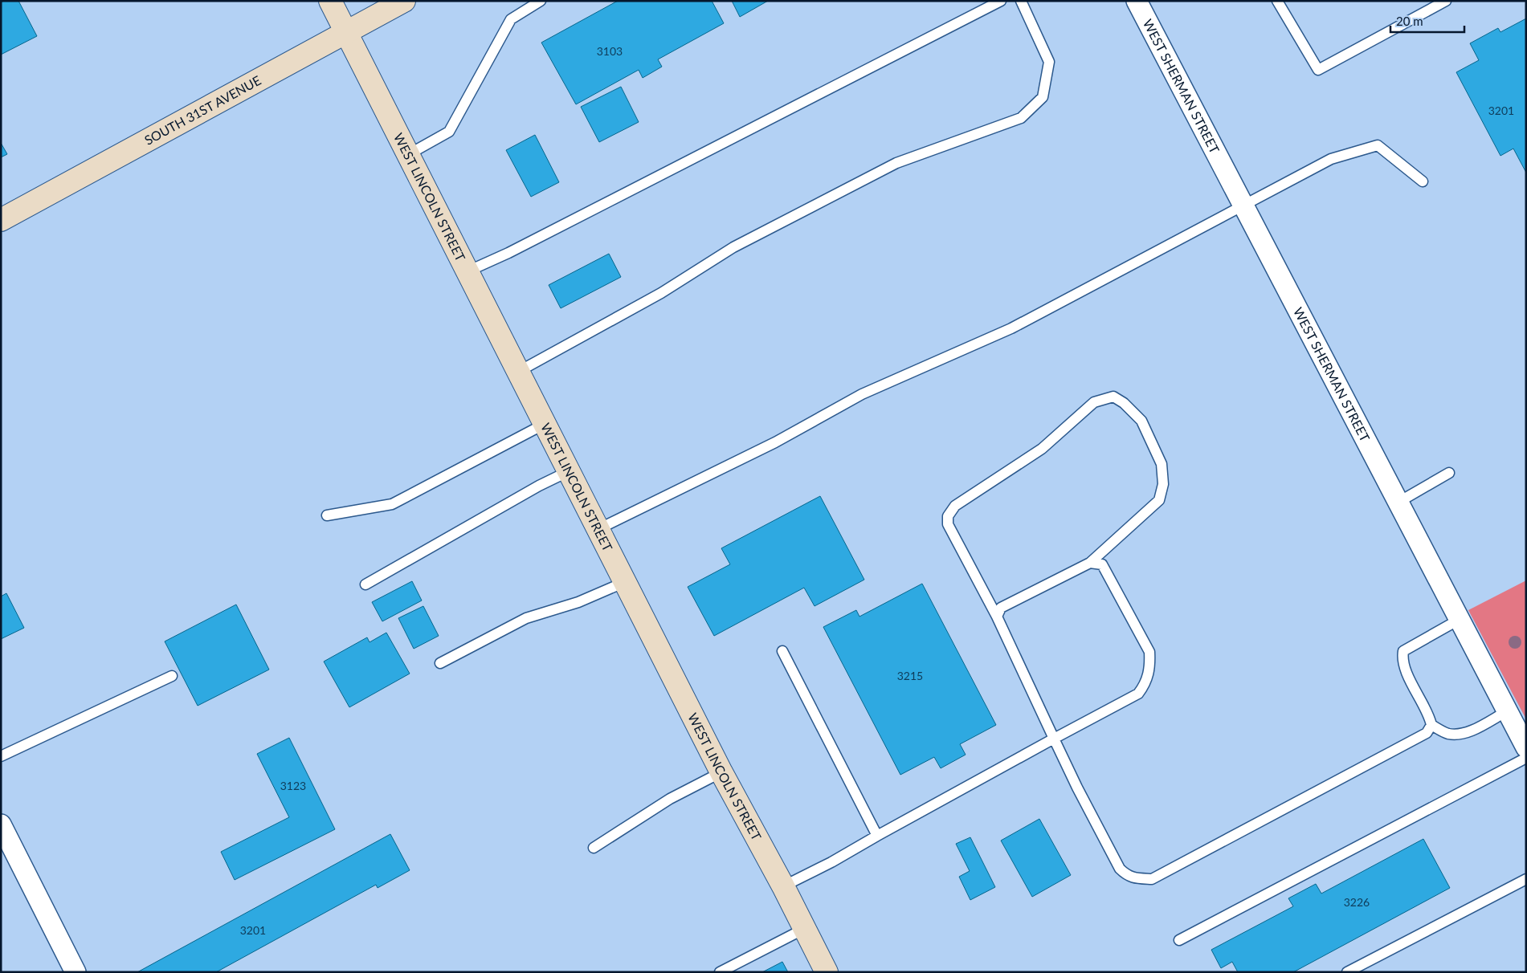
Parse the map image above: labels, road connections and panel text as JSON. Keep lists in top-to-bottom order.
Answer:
{
  "streets": {
    "street": ["WEST SHERMAN STREET", "SOUTH 31ST AVENUE", "WEST LINCOLN STREET"]
  },
  "crossings": [
    ["SOUTH 31ST AVENUE", "WEST LINCOLN STREET"]
  ],
  "house_numbers": [
    "3103",
    "3201",
    "3215",
    "3123",
    "3226",
    "3201"
  ],
  "scale_bar": "20 m"
}
